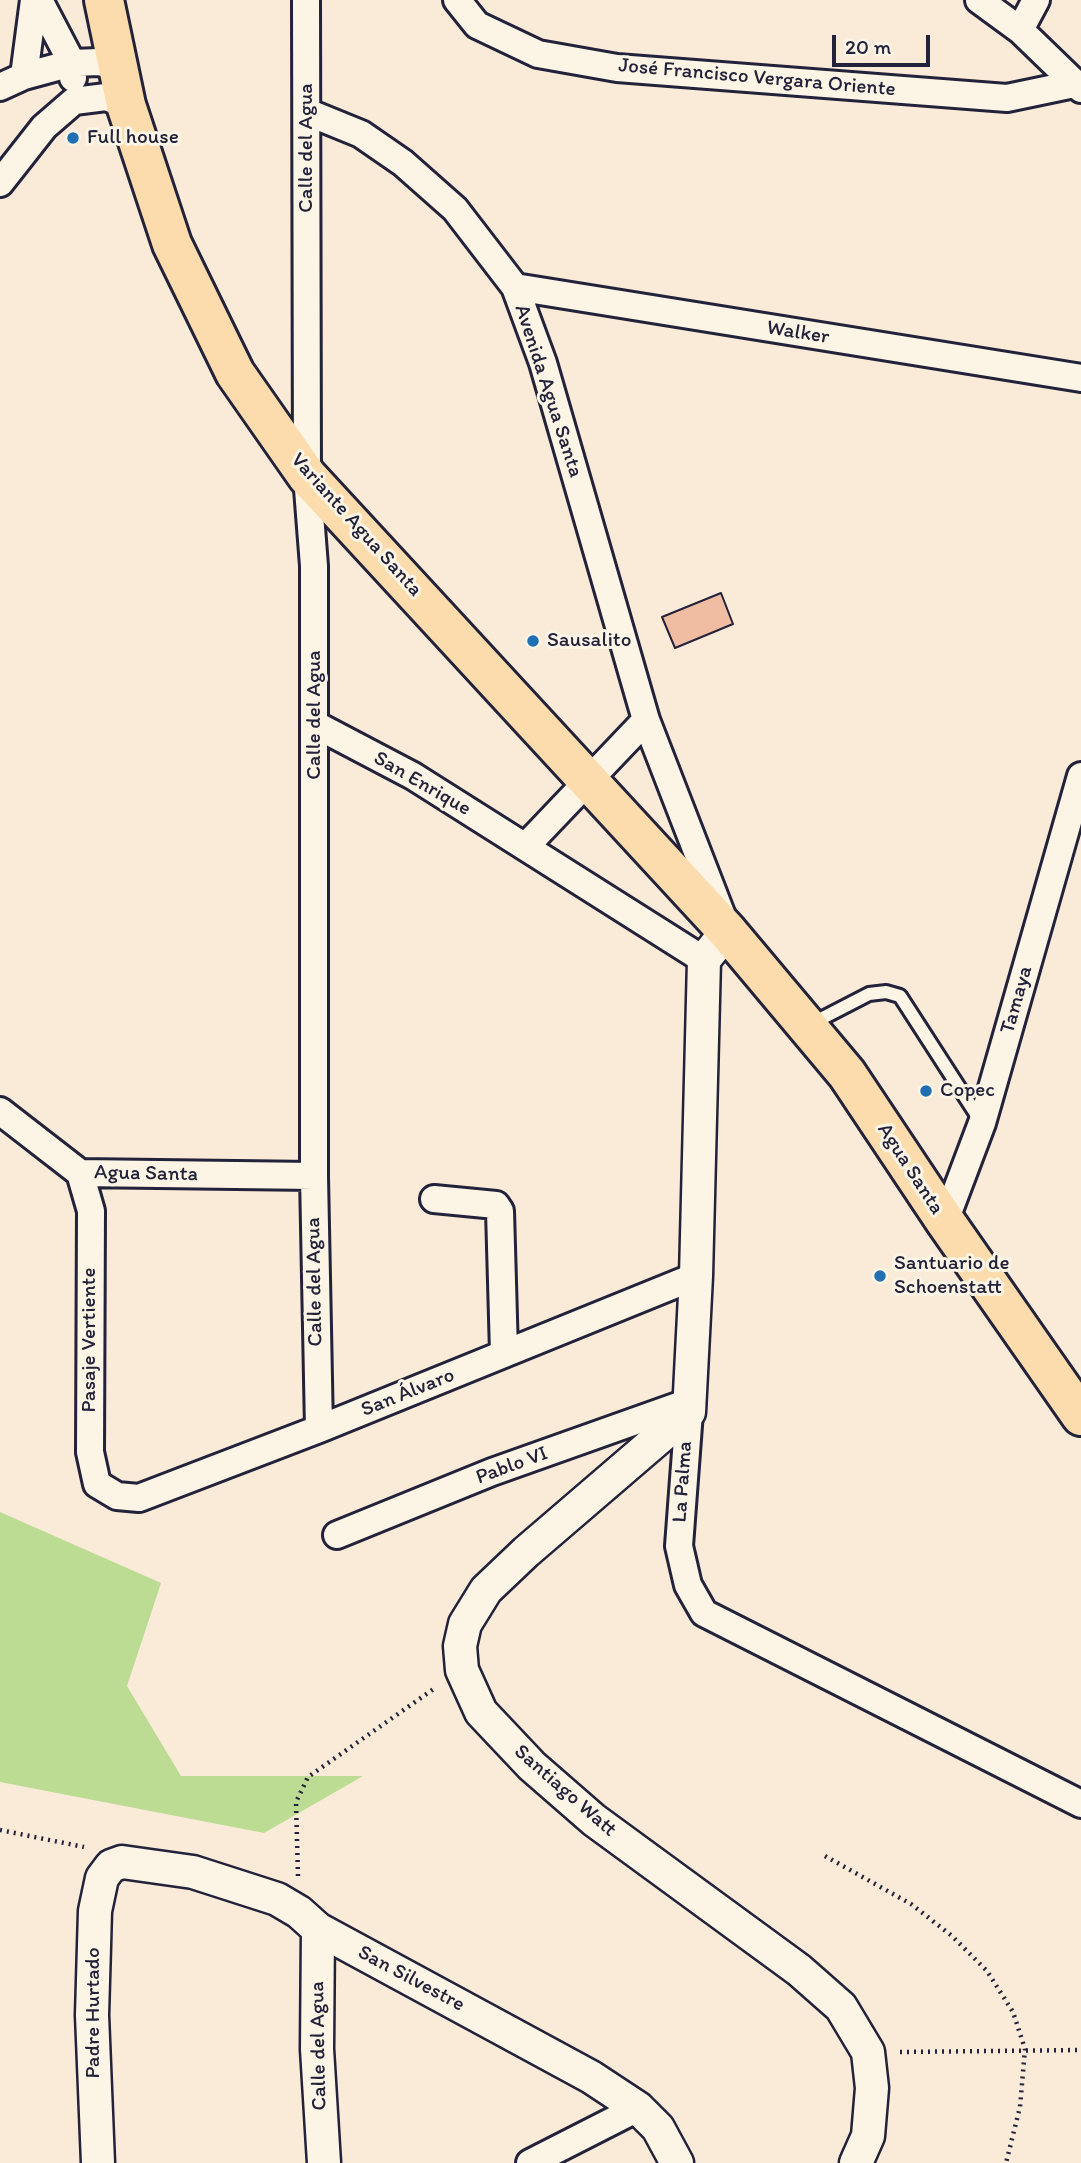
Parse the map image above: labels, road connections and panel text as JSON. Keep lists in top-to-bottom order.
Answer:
{
  "streets": {
    "main road": ["Variante Agua Santa", "Agua Santa"],
    "street": [
      "José Francisco Vergara Oriente",
      "Calle del Agua",
      "Walker",
      "Avenida Agua Santa",
      "San Enrique",
      "Tamaya",
      "Pasaje Vertiente",
      "San Álvaro",
      "Pablo VI",
      "La Palma",
      "Santiago Watt",
      "San Silvestre",
      "Padre Hurtado"
    ]
  },
  "crossings": [
    ["Calle del Agua", "Avenida Agua Santa"],
    ["Calle del Agua", "Variante Agua Santa"],
    ["Calle del Agua", "San Enrique"],
    ["Calle del Agua", "Agua Santa"],
    ["Calle del Agua", "San Álvaro"],
    ["Calle del Agua", "San Silvestre"],
    ["Walker", "Avenida Agua Santa"],
    ["Avenida Agua Santa", "Variante Agua Santa"],
    ["Avenida Agua Santa", "Agua Santa"],
    ["Variante Agua Santa", "Agua Santa"],
    ["San Enrique", "La Palma"],
    ["Tamaya", "Agua Santa"],
    ["Agua Santa", "Pasaje Vertiente"],
    ["Pasaje Vertiente", "San Álvaro"],
    ["San Álvaro", "La Palma"],
    ["Pablo VI", "La Palma"],
    ["Pablo VI", "Santiago Watt"],
    ["La Palma", "Santiago Watt"],
    ["San Silvestre", "Padre Hurtado"]
  ],
  "places": [
    "Full house",
    "Sausalito",
    "Copec",
    "Santuario de Schoenstatt"
  ],
  "scale_bar": "20 m"
}
